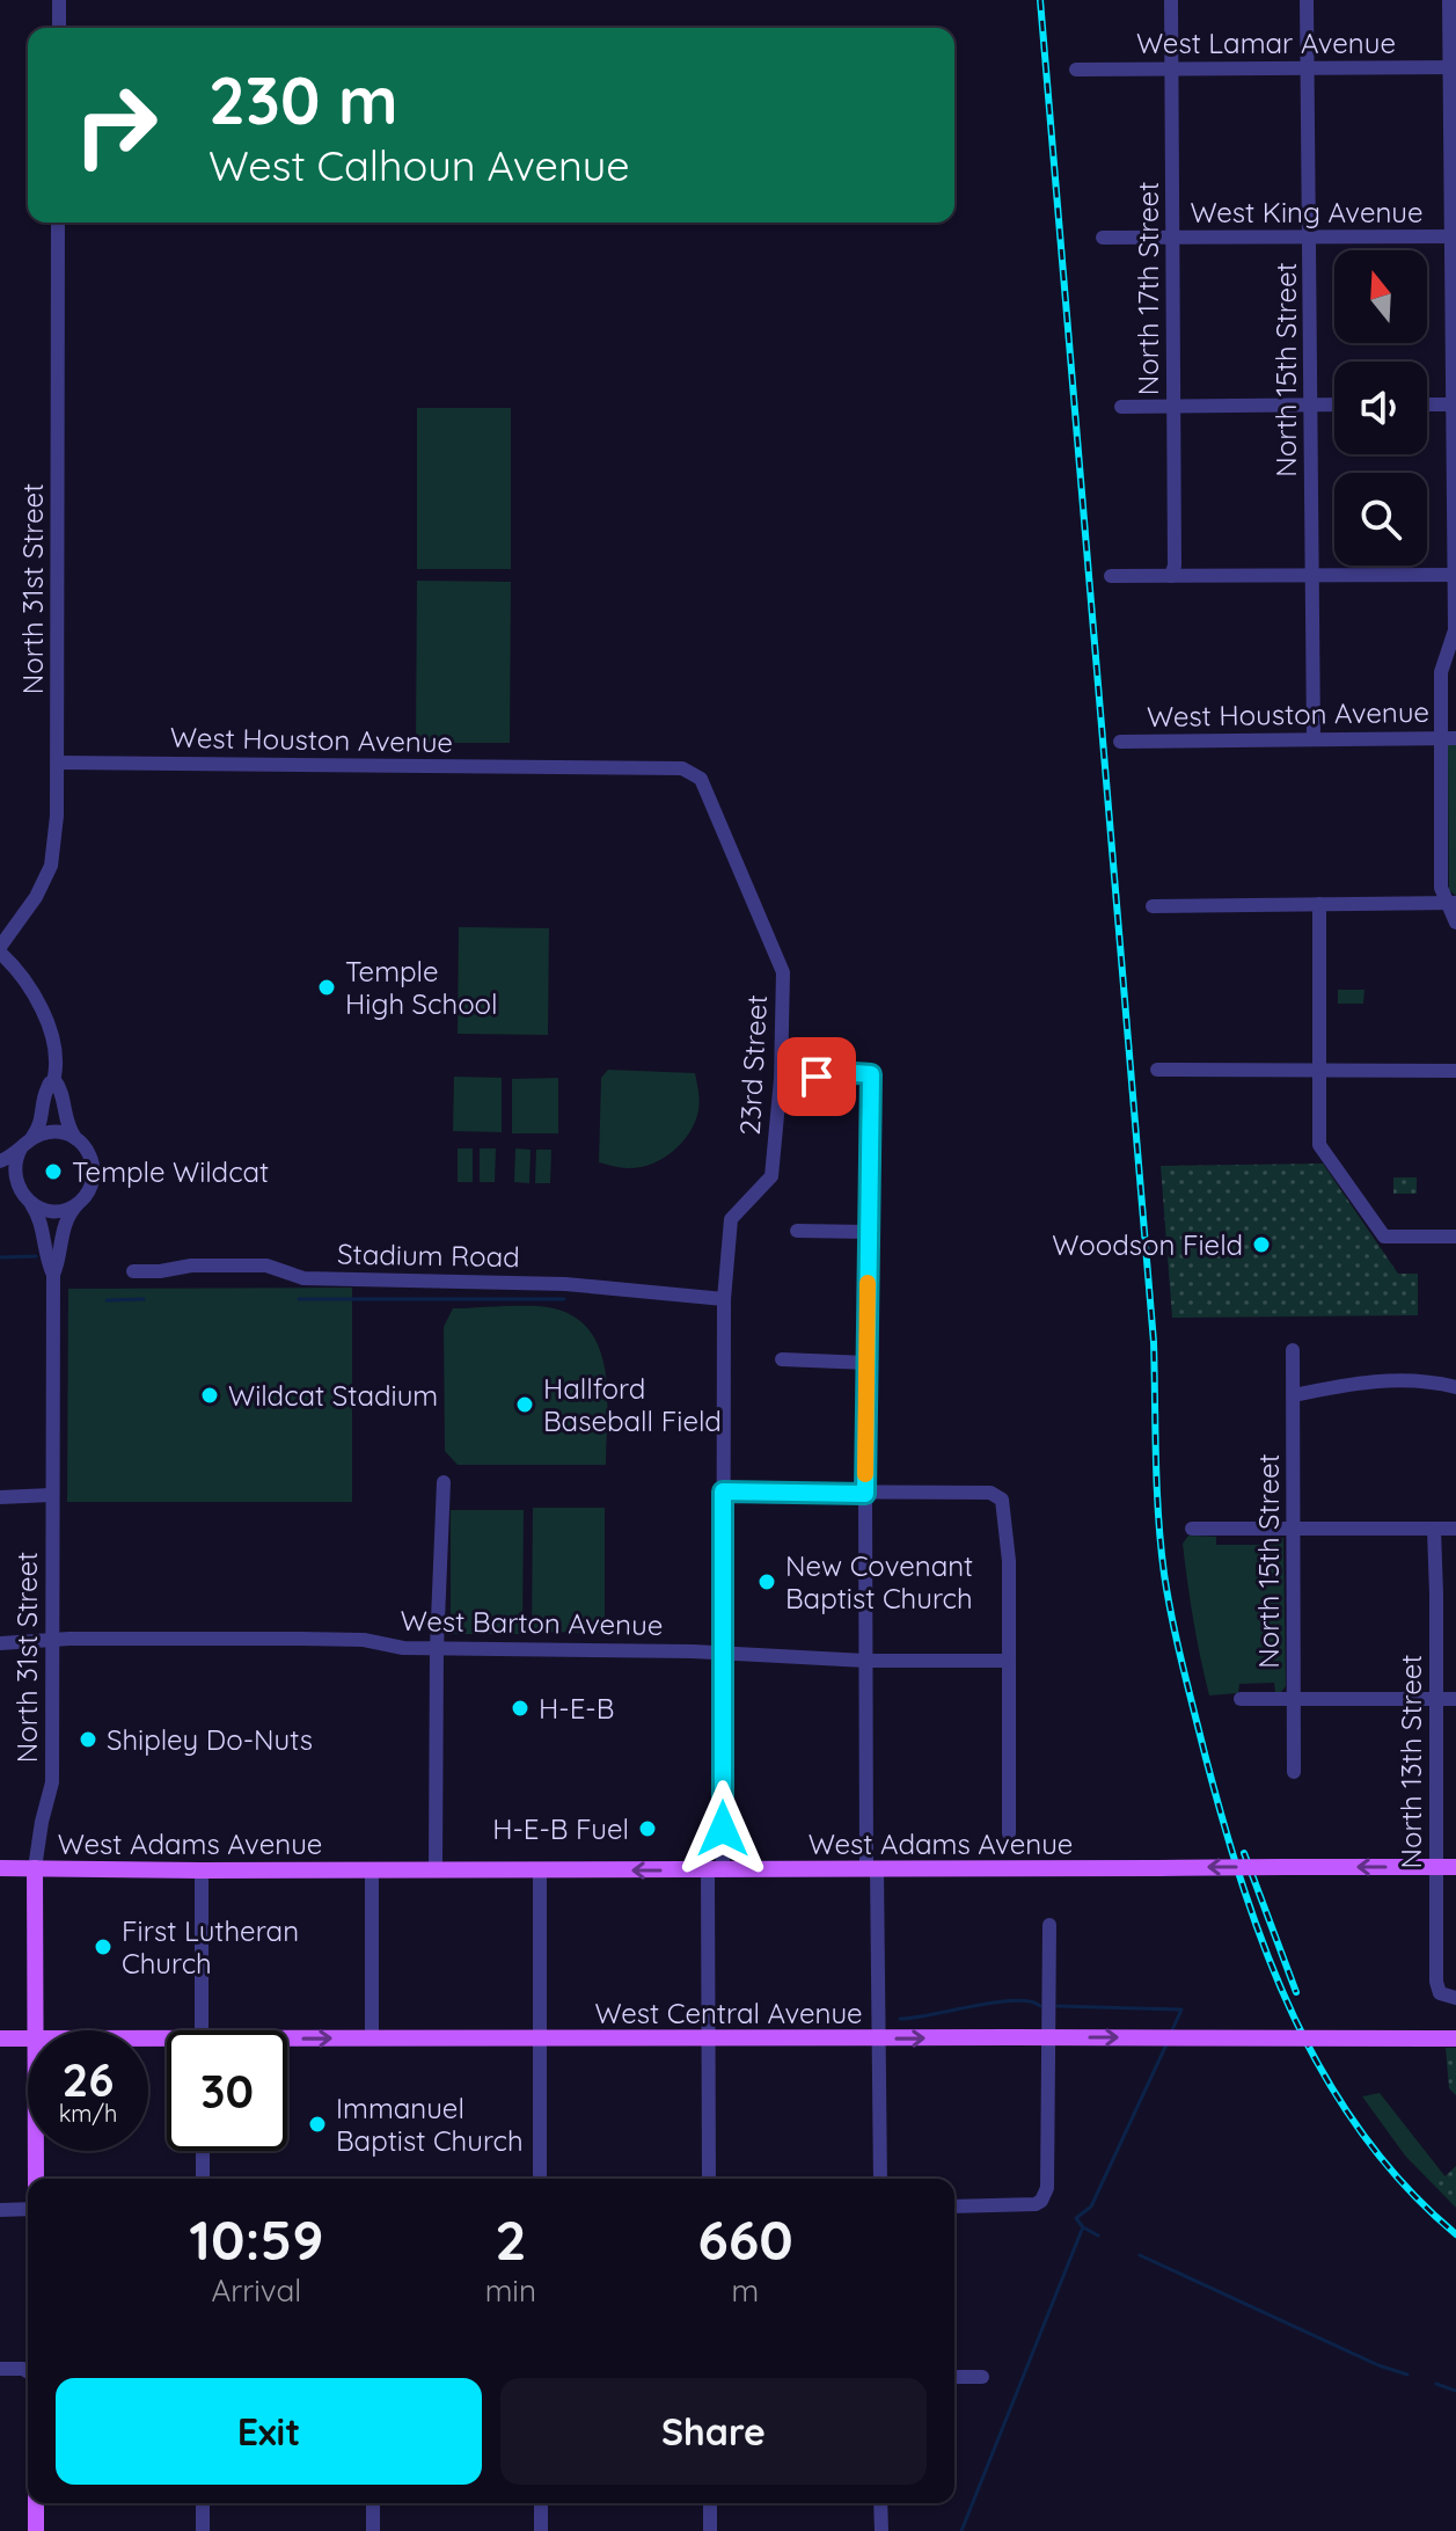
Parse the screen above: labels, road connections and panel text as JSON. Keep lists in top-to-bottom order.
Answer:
{
  "streets": {
    "main road": ["North 31st Street", "West Adams Avenue", "West Central Avenue"],
    "street": [
      "West Lamar Avenue",
      "West King Avenue",
      "North 17th Street",
      "North 15th Street",
      "West Houston Avenue",
      "23rd Street",
      "Stadium Road",
      "West Barton Avenue",
      "North 13th Street"
    ]
  },
  "crossings": [
    ["West Lamar Avenue", "North 17th Street"],
    ["West Lamar Avenue", "North 15th Street"],
    ["West King Avenue", "North 17th Street"],
    ["West King Avenue", "North 15th Street"],
    ["North 15th Street", "West Houston Avenue"],
    ["North 31st Street", "West Houston Avenue"],
    ["North 31st Street", "West Barton Avenue"],
    ["North 31st Street", "West Adams Avenue"],
    ["West Houston Avenue", "23rd Street"],
    ["23rd Street", "Stadium Road"],
    ["23rd Street", "West Barton Avenue"],
    ["23rd Street", "West Adams Avenue"],
    ["23rd Street", "West Central Avenue"],
    ["North 13th Street", "West Adams Avenue"]
  ],
  "one_way": ["West Adams Avenue", "West Central Avenue"],
  "places": [
    "Temple High School",
    "Temple Wildcat",
    "Woodson Field",
    "Wildcat Stadium",
    "Hallford Baseball Field",
    "New Covenant Baptist Church",
    "H-E-B",
    "Shipley Do-Nuts",
    "H-E-B Fuel",
    "First Lutheran Church",
    "Immanuel Baptist Church"
  ],
  "north": "top",
  "page": {
    "turn": ["230 m", "West Calhoun Avenue"],
    "speed": "26 km/h",
    "limit": "30",
    "eta": [
      "10:59",
      "Arrival",
      "2",
      "min",
      "660",
      "m"
    ],
    "buttons": ["Exit", "Share"]
  }
}
